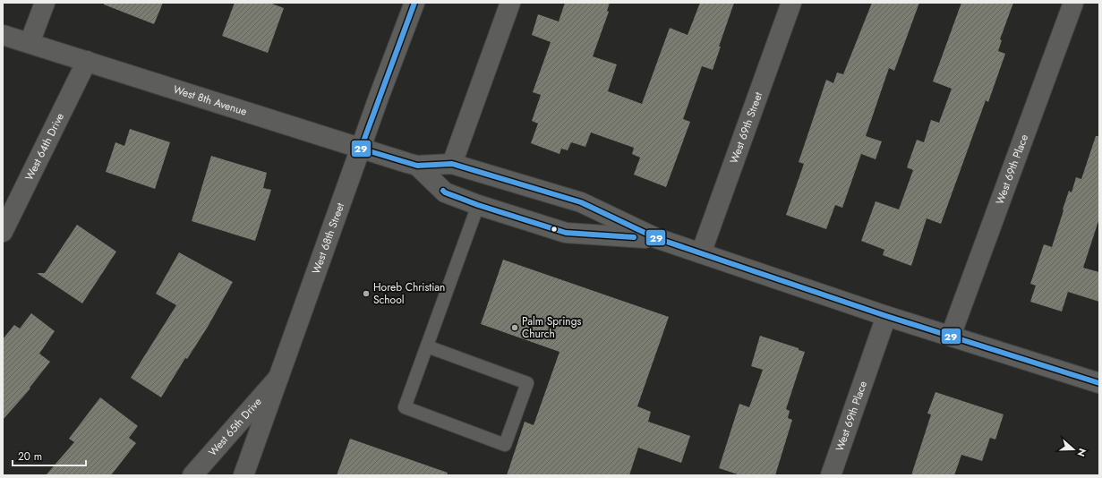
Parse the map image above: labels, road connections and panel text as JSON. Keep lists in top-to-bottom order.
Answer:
{
  "streets": {
    "street": [
      "West 8th Avenue",
      "West 69th Street",
      "West 64th Drive",
      "West 69th Place",
      "West 68th Street",
      "West 65th Drive"
    ]
  },
  "crossings": [
    ["West 8th Avenue", "West 69th Street"],
    ["West 8th Avenue", "West 64th Drive"],
    ["West 8th Avenue", "West 69th Place"],
    ["West 8th Avenue", "West 68th Street"],
    ["West 68th Street", "West 65th Drive"]
  ],
  "places": ["Horeb Christian School", "Palm Springs Church"],
  "lines": ["transit line 29"],
  "scale_bar": "20 m",
  "north": "right"
}
